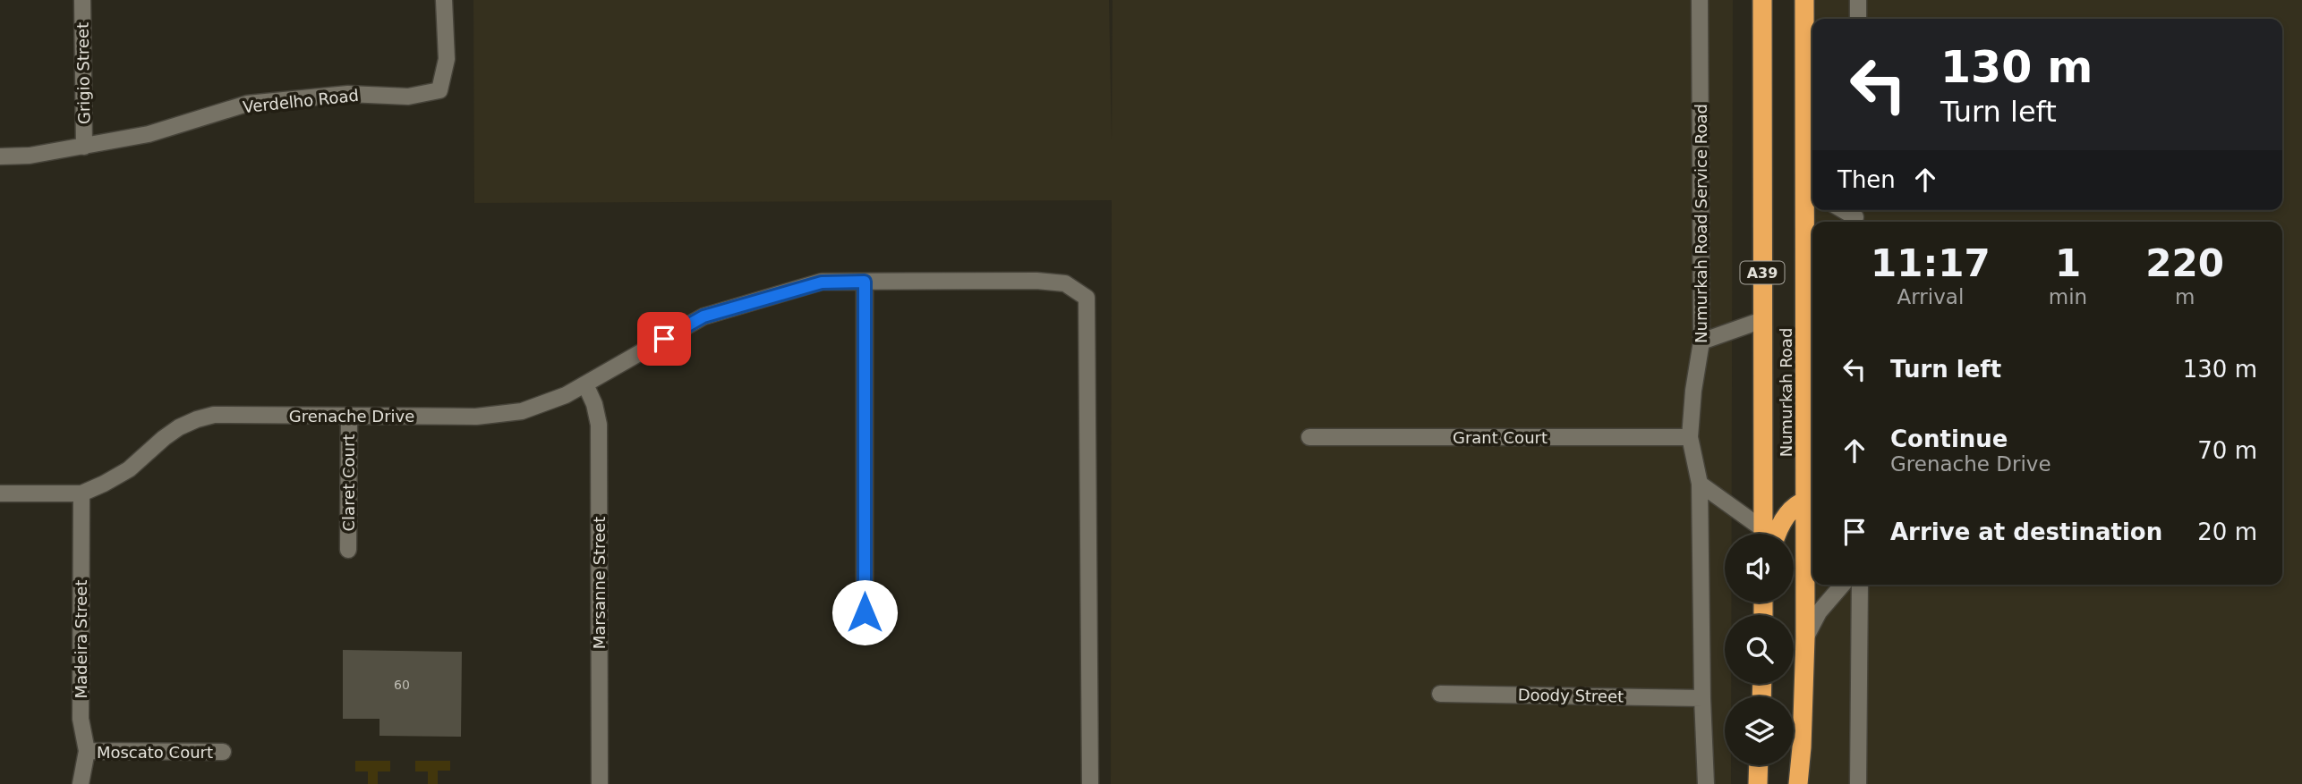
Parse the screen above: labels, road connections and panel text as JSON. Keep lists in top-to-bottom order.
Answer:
{
  "streets": {
    "highway": ["A39", "Numurkah Road"],
    "street": [
      "Grigio Street",
      "Verdelho Road",
      "Numurkah Road Service Road",
      "Grenache Drive",
      "Grant Court",
      "Claret Court",
      "Marsanne Street",
      "Madeira Street",
      "Doody Street",
      "Moscato Court"
    ]
  },
  "crossings": [
    ["Grigio Street", "Verdelho Road"],
    ["Numurkah Road Service Road", "Grant Court"],
    ["Numurkah Road Service Road", "Doody Street"],
    ["Grenache Drive", "Claret Court"],
    ["Grenache Drive", "Marsanne Street"],
    ["Grenache Drive", "Madeira Street"],
    ["Madeira Street", "Moscato Court"]
  ],
  "house_numbers": ["60"],
  "page": {
    "turn": ["130 m", "Turn left"],
    "then": "Then",
    "eta": [
      "11:17",
      "Arrival",
      "1",
      "min",
      "220",
      "m"
    ],
    "list": [
      {
        "name": "Turn left",
        "value": "130 m"
      },
      {
        "name": "Continue",
        "note": "Grenache Drive",
        "value": "70 m"
      },
      {
        "name": "Arrive at destination",
        "value": "20 m"
      }
    ]
  }
}
